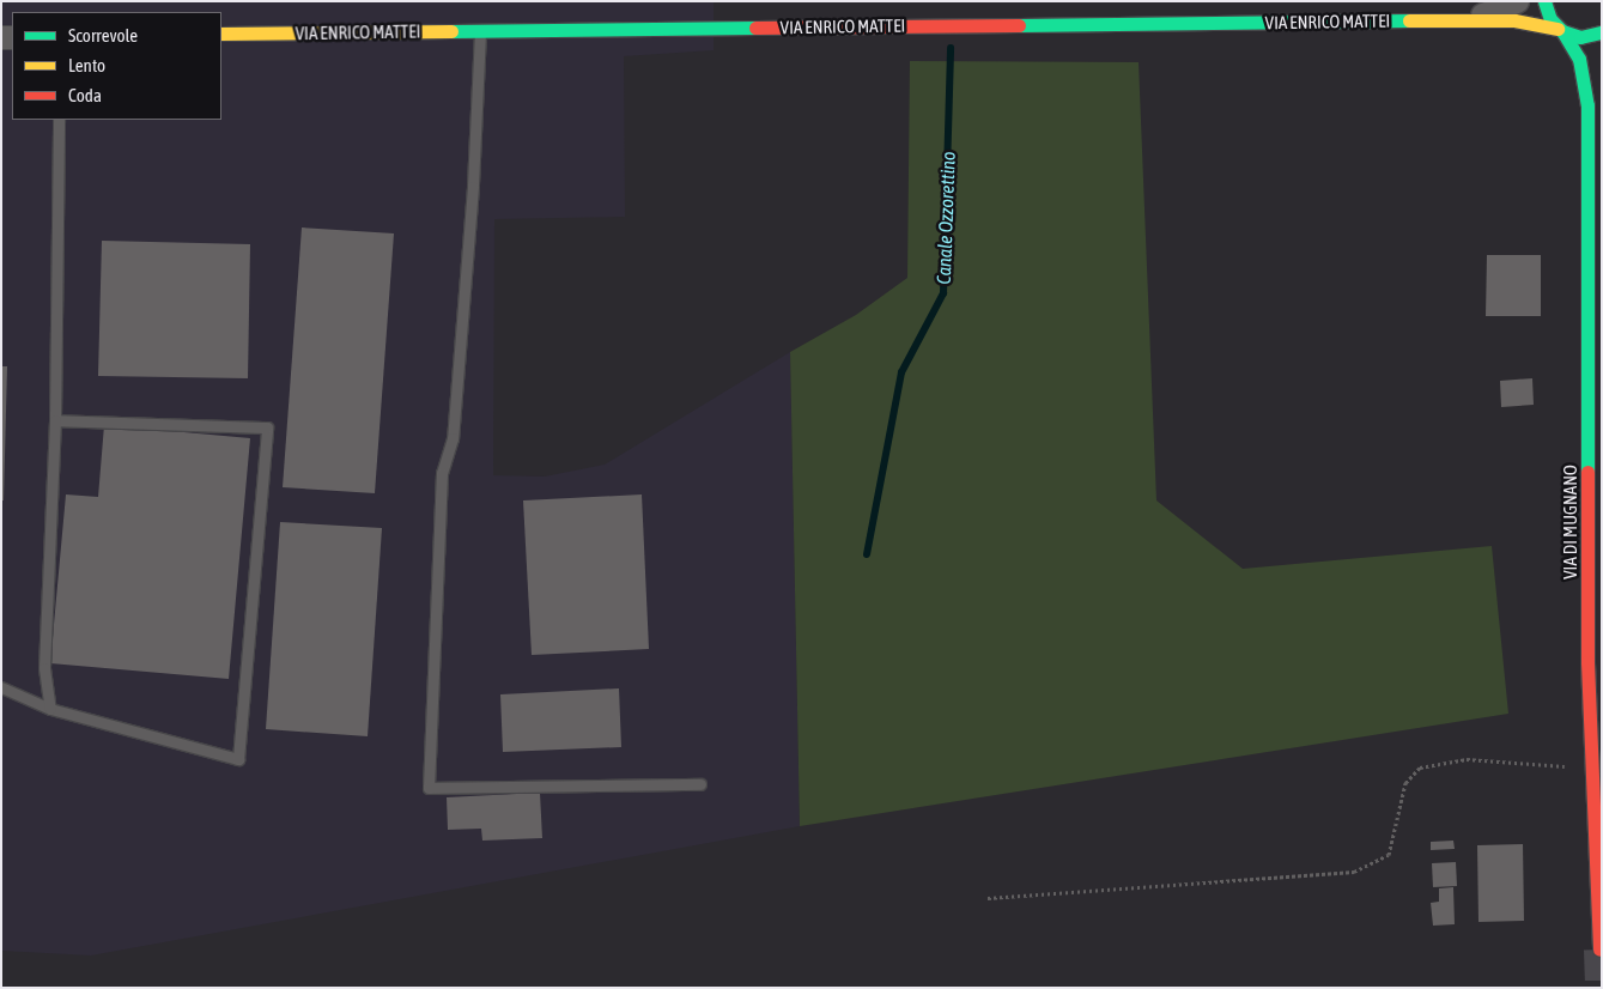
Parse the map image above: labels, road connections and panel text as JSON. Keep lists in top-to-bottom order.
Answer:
{
  "streets": {
    "street": ["VIA ENRICO MATTEI", "VIA DI MUGNANO"]
  },
  "crossings": [
    ["VIA ENRICO MATTEI", "VIA DI MUGNANO"]
  ],
  "water": ["Canale Ozzorettino"],
  "legend": ["Scorrevole", "Lento", "Coda"]
}
